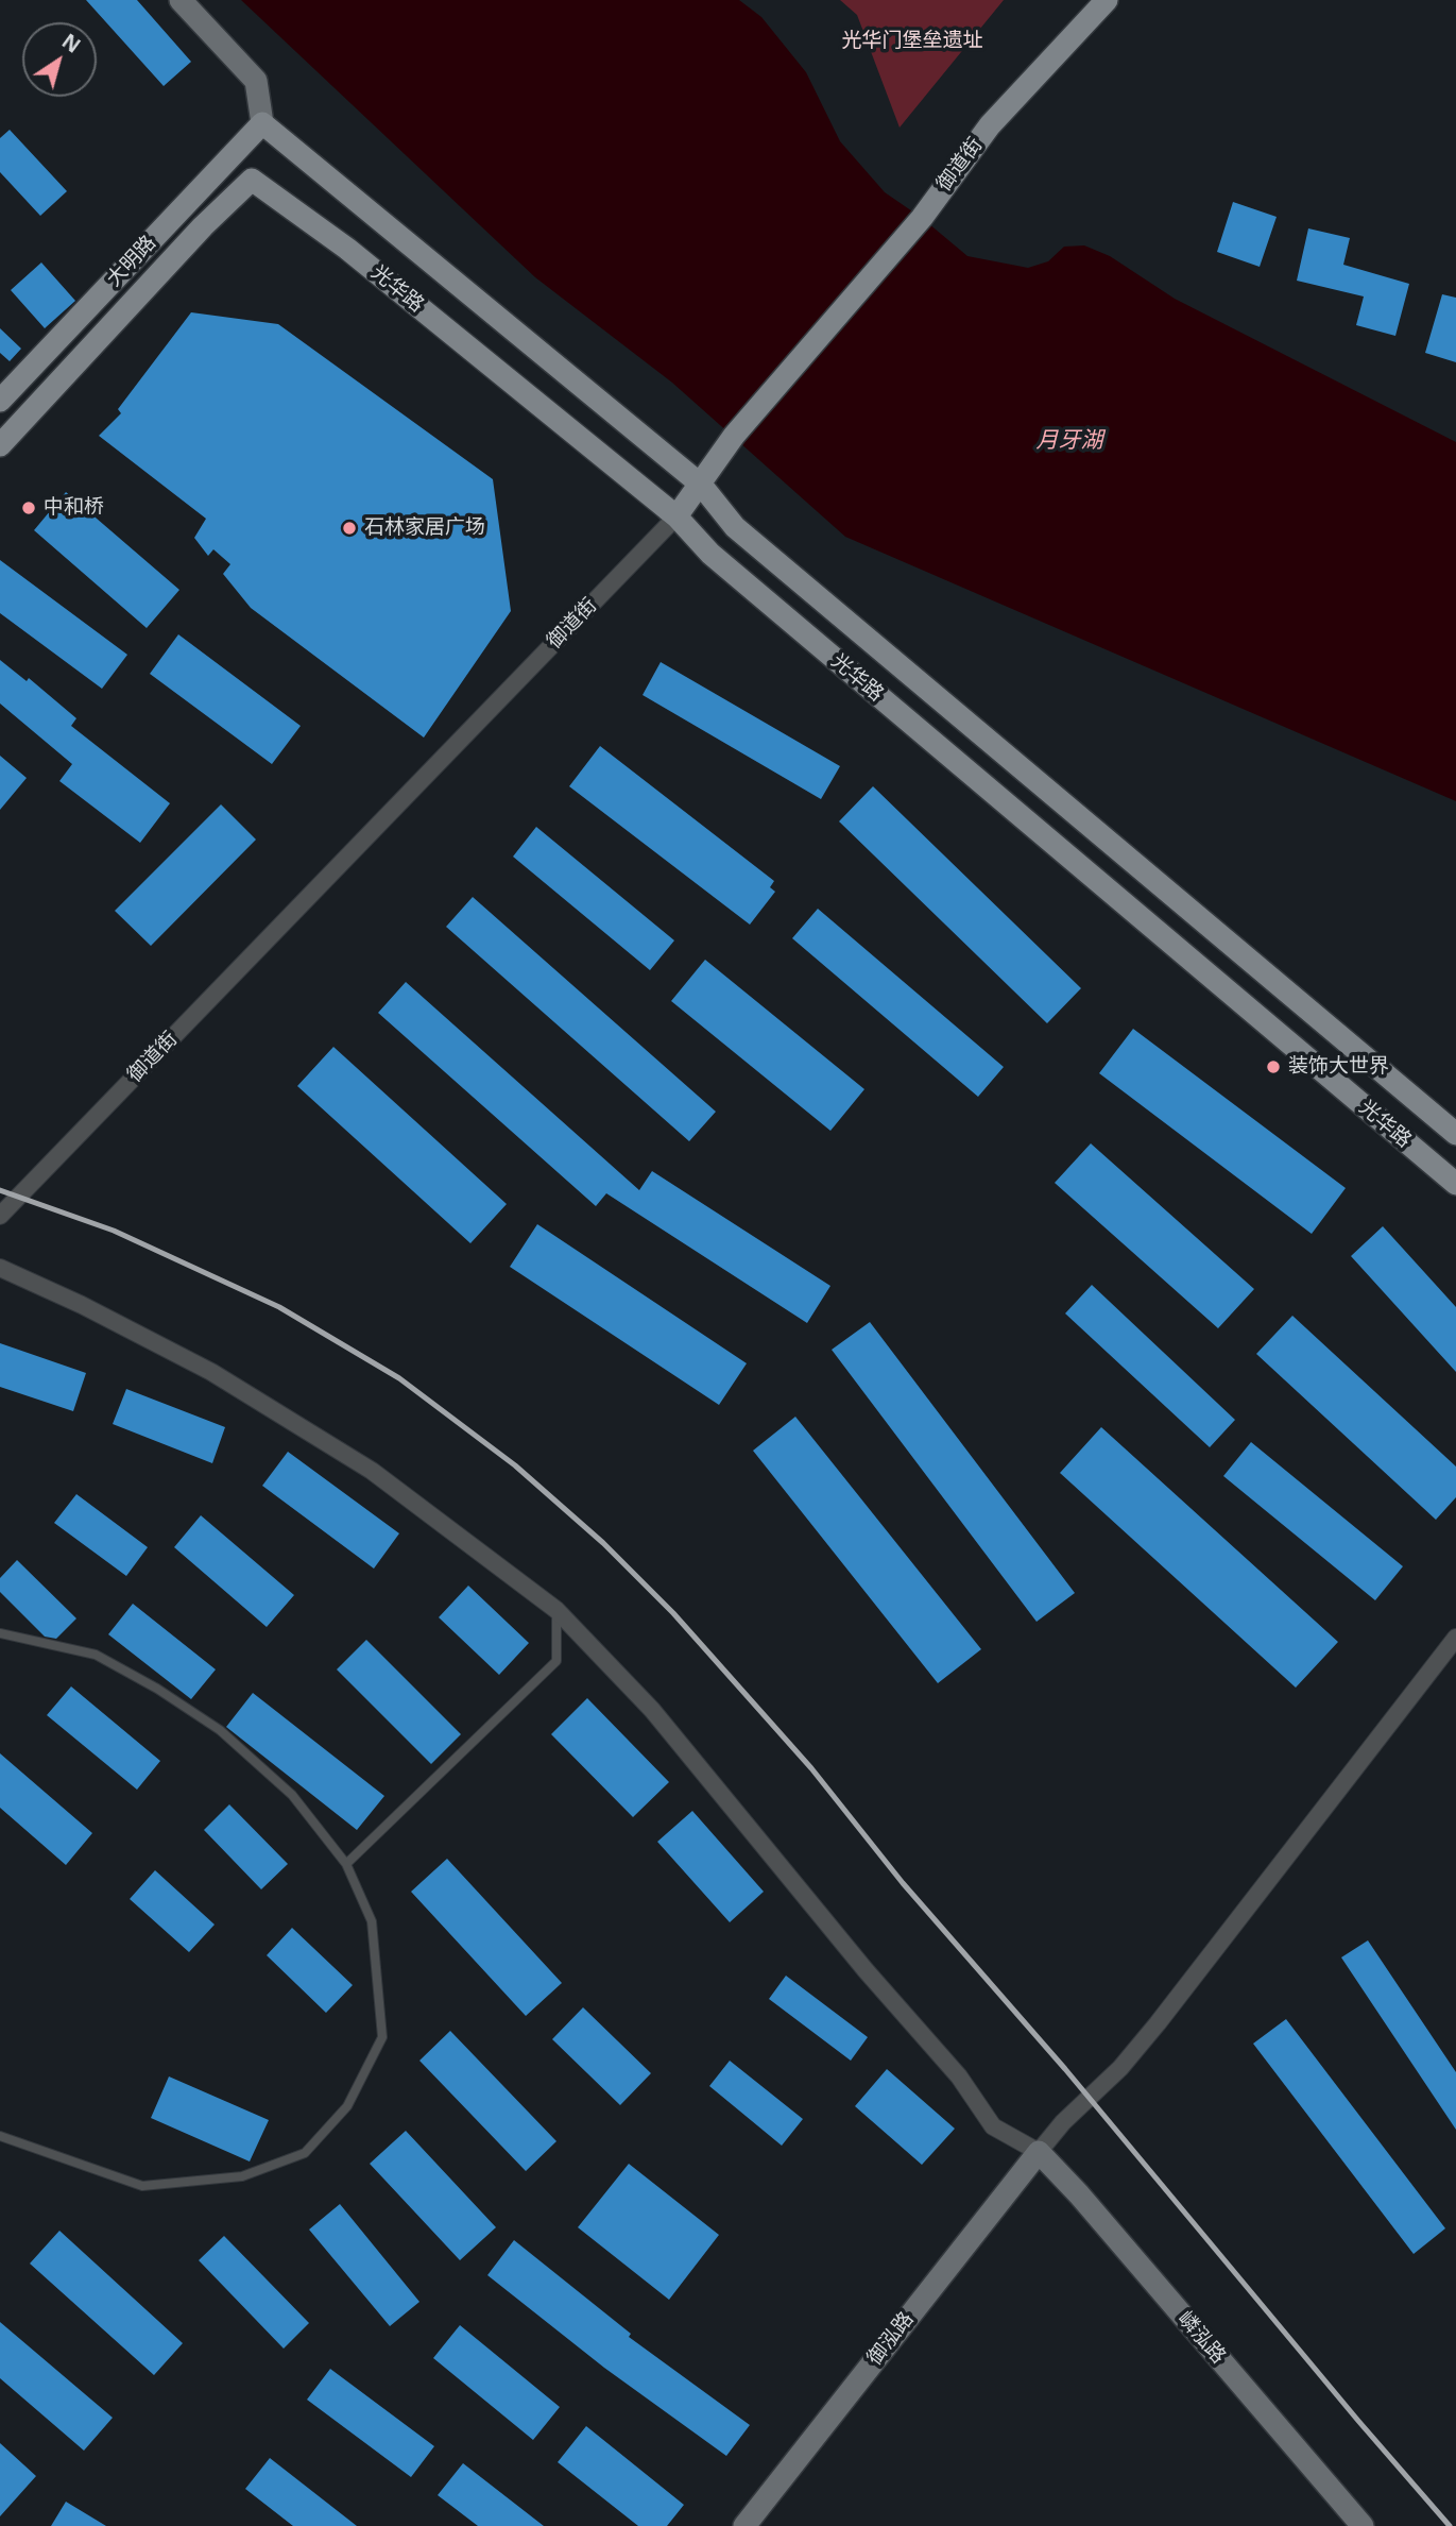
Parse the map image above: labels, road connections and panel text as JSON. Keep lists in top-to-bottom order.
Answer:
{
  "streets": {
    "main road": ["大明路", "光华路"],
    "street": ["御道街", "嶙泓路", "御泓路"]
  },
  "crossings": [
    ["御道街", "光华路"],
    ["大明路", "光华路"],
    ["嶙泓路", "御泓路"]
  ],
  "water": ["月牙湖"],
  "parks": ["光华门堡垒遗址"],
  "places": ["中和桥", "石林家居广场", "装饰大世界"],
  "north": "top right"
}
